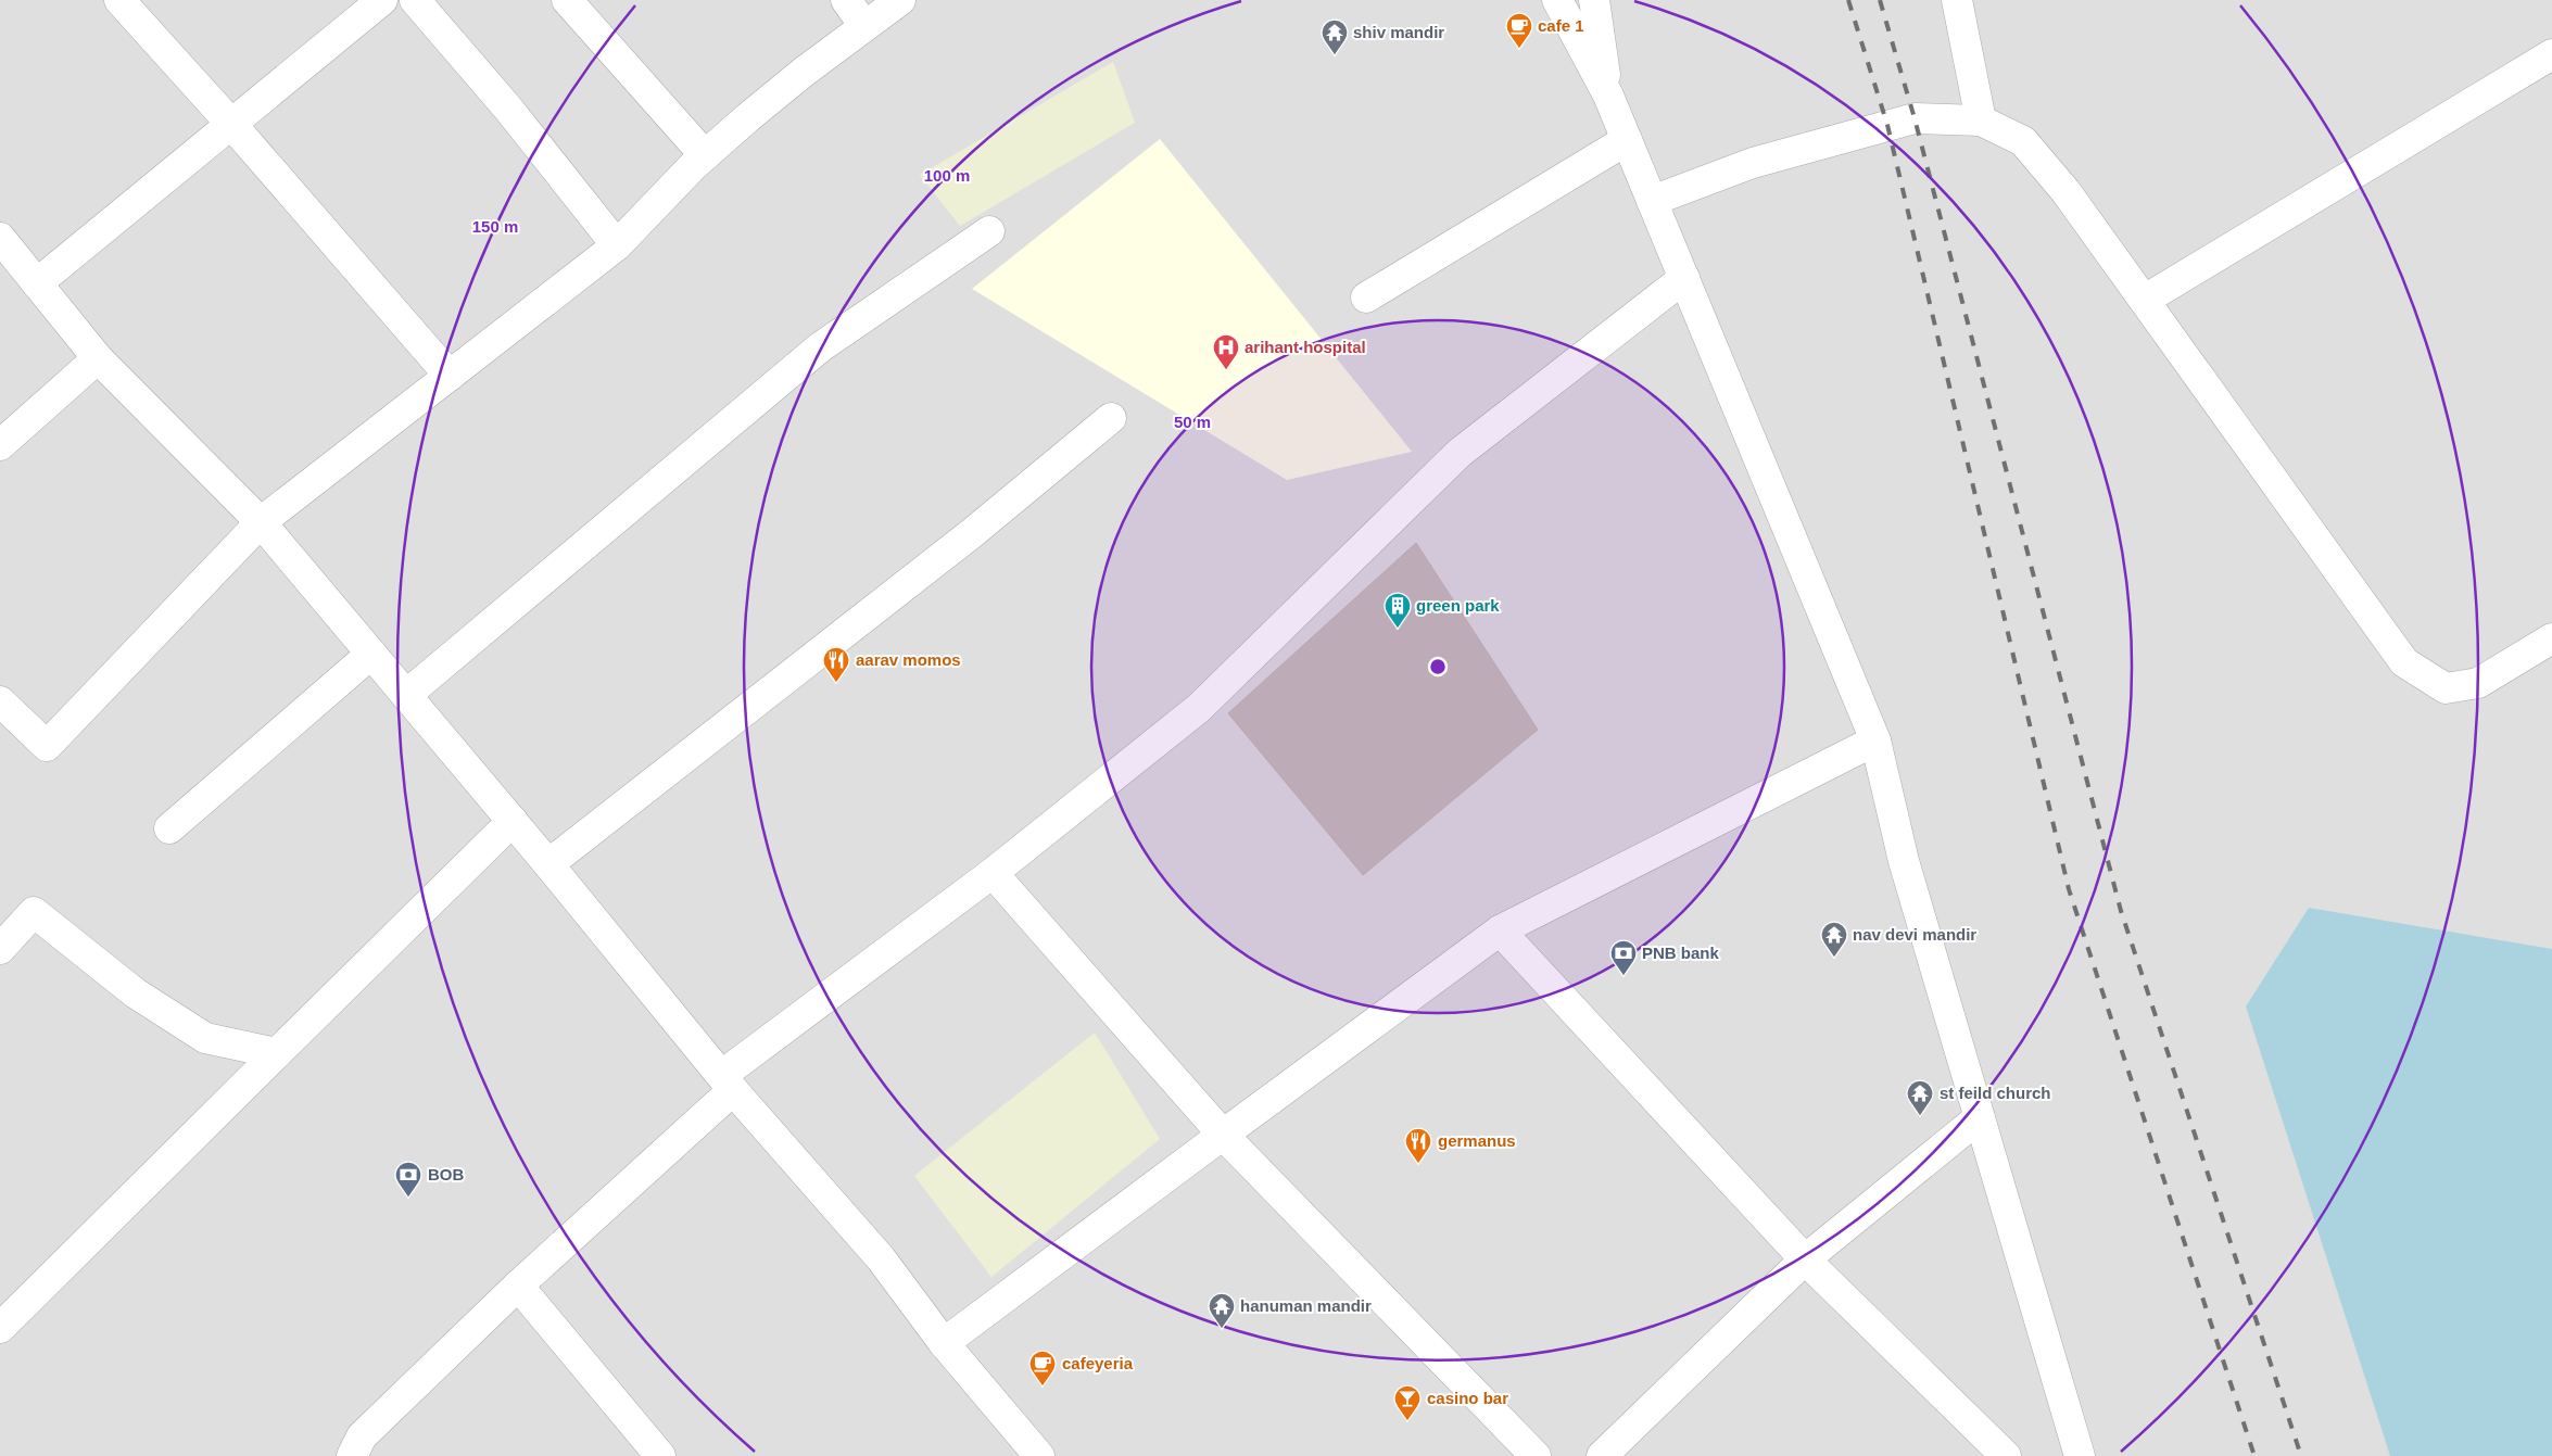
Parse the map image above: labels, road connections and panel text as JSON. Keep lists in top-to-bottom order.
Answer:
{
  "places": {
    "cafe": ["cafe 1", "cafeyeria"],
    "temple": [
      "shiv mandir",
      "nav devi mandir",
      "st feild church",
      "hanuman mandir"
    ],
    "hospital": ["arihant hospital"],
    "building": ["green park"],
    "restaurant": ["aarav momos", "germanus"],
    "bank": ["PNB bank", "BOB"],
    "bar": ["casino bar"]
  },
  "rings": ["100 m", "150 m", "50 m"]
}
